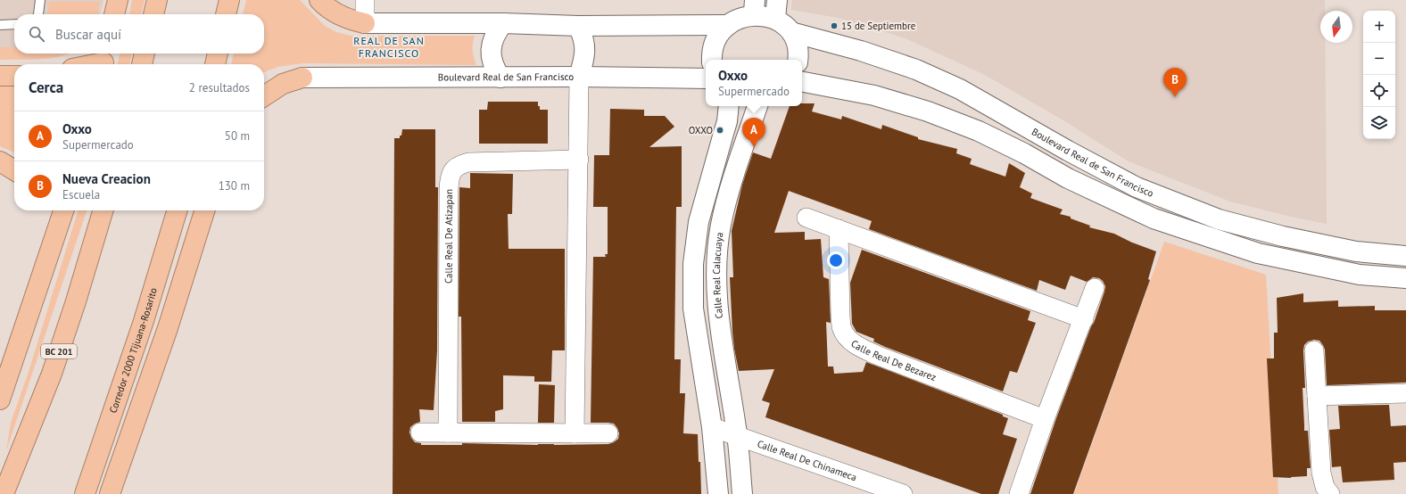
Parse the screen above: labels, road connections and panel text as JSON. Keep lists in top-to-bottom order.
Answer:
{
  "streets": {
    "highway": ["Corredor 2000 Tijuana-Rosarito", "BC 201"],
    "main road": ["Boulevard Real de San Francisco", "Calle Real Calacuaya"],
    "street": ["Calle Real De Atizapan", "Calle Real De Bezarez", "Calle Real De Chinameca"]
  },
  "crossings": [
    ["Calle Real Calacuaya", "Calle Real De Chinameca"]
  ],
  "districts": ["REAL DE SAN FRANCISCO"],
  "places": ["15 de Septiembre", "OXXO"],
  "north": "bottom",
  "page": {
    "map_buttons": ["+", "−"],
    "search": "Buscar aquí",
    "popup": ["Oxxo", "Supermercado"],
    "heading": ["Cerca", "2 resultados"],
    "pins": ["B", "A"],
    "list": [
      {
        "mark": "A",
        "name": "Oxxo",
        "note": "Supermercado",
        "value": "50 m"
      },
      {
        "mark": "B",
        "name": "Nueva Creacion",
        "note": "Escuela",
        "value": "130 m"
      }
    ]
  }
}
